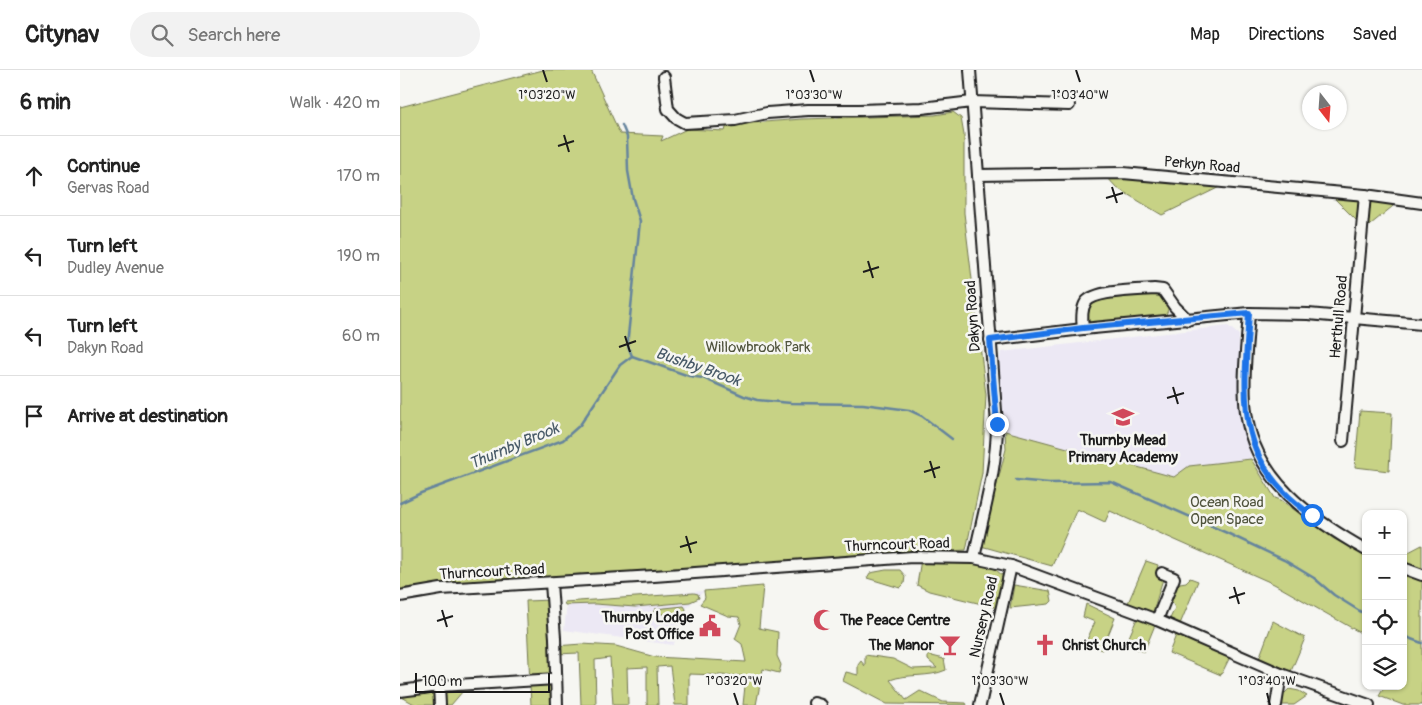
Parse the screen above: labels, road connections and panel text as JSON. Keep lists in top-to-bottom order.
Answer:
{
  "streets": {
    "street": [
      "Perkyn Road",
      "Dakyn Road",
      "Herthull Road",
      "Thurncourt Road",
      "Nursery Road"
    ]
  },
  "crossings": [
    ["Perkyn Road", "Dakyn Road"],
    ["Perkyn Road", "Herthull Road"],
    ["Dakyn Road", "Thurncourt Road"],
    ["Thurncourt Road", "Nursery Road"]
  ],
  "water": ["Bushby Brook", "Thurnby Brook"],
  "parks": ["Willowbrook Park", "Ocean Road Open Space"],
  "places": {
    "school or university": ["Thurnby Mead Primary Academy"],
    "mosque": ["The Peace Centre"],
    "public building": ["Thurnby Lodge Post Office"],
    "bar": ["The Manor"],
    "church": ["Christ Church"]
  },
  "scale_bar": "100 m",
  "north": "bottom",
  "page": {
    "header": "Citynav",
    "search": "Search here",
    "nav": ["Map", "Directions", "Saved"],
    "heading": ["6 min", "Walk · 420 m"],
    "list": [
      ["Continue", "Gervas Road", "170 m"],
      ["Turn left", "Dudley Avenue", "190 m"],
      ["Turn left", "Dakyn Road", "60 m"],
      "Arrive at destination"
    ],
    "map_buttons": ["+", "−"],
    "scale": "100 m"
  },
  "coordinates": ["1°03'20\"W", "1°03'30\"W", "1°03'40\"W"]
}
